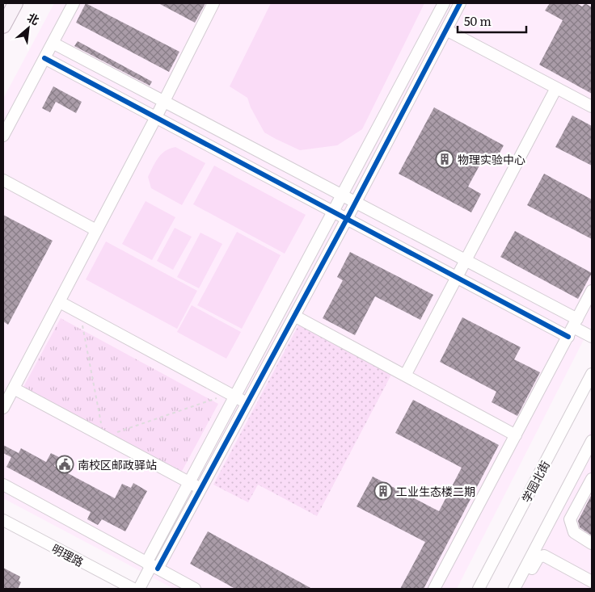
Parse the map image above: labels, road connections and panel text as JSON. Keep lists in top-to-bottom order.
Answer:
{
  "streets": {
    "street": ["学园北街", "明理路"]
  },
  "places": {
    "building": ["物理实验中心", "工业生态楼二期"],
    "public building": ["南校区邮政驿站"]
  },
  "scale_bar": "50 m",
  "north": "top right"
}
